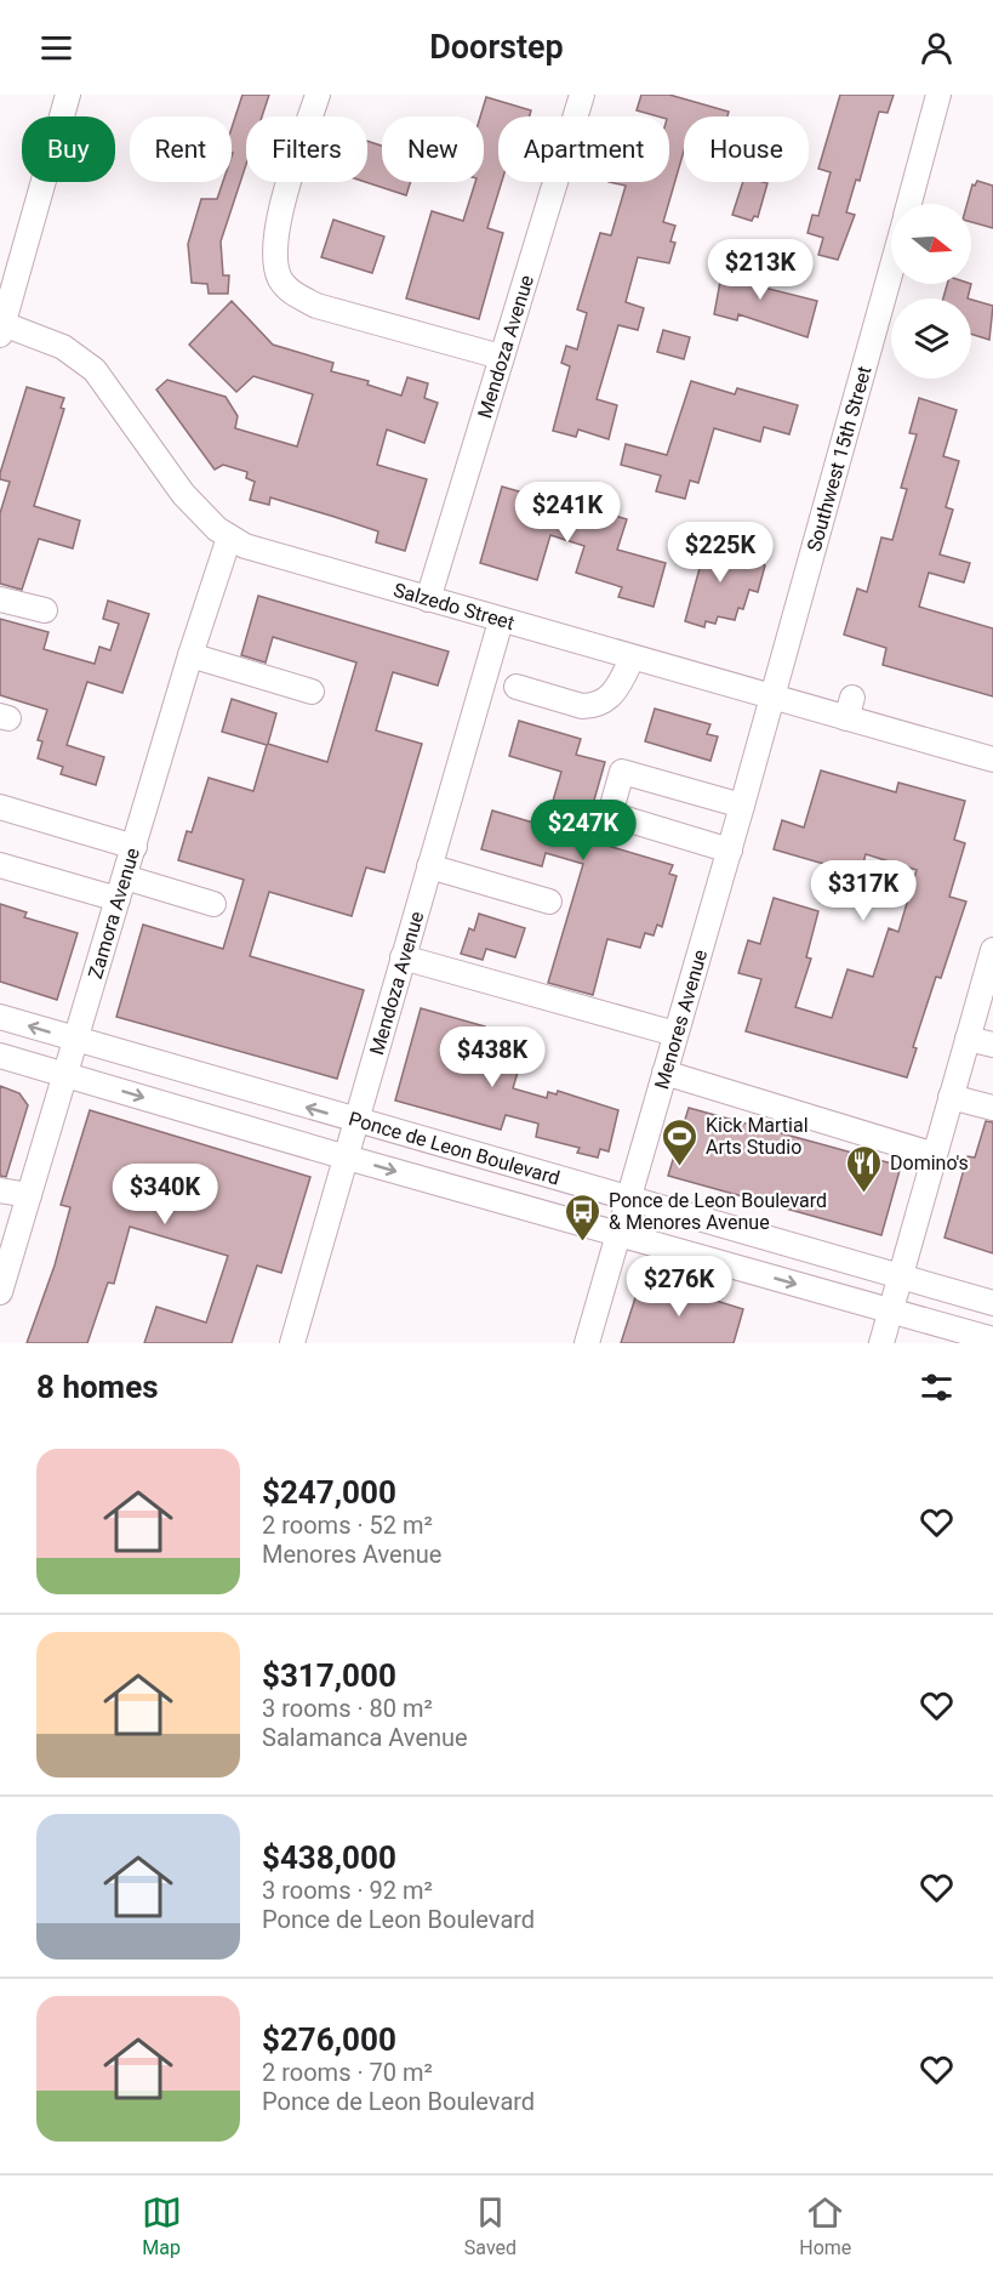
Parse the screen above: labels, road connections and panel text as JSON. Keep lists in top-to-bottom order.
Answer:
{
  "streets": {
    "street": [
      "Mendoza Avenue",
      "Southwest 15th Street",
      "Salzedo Street",
      "Zamora Avenue",
      "Menores Avenue",
      "Ponce de Leon Boulevard"
    ]
  },
  "crossings": [
    ["Mendoza Avenue", "Salzedo Street"],
    ["Mendoza Avenue", "Ponce de Leon Boulevard"],
    ["Southwest 15th Street", "Salzedo Street"],
    ["Southwest 15th Street", "Menores Avenue"],
    ["Salzedo Street", "Zamora Avenue"],
    ["Salzedo Street", "Menores Avenue"],
    ["Zamora Avenue", "Ponce de Leon Boulevard"],
    ["Menores Avenue", "Ponce de Leon Boulevard"]
  ],
  "places": {
    "sports": ["Kick Martial Arts Studio"],
    "restaurant": ["Domino's"],
    "bus stop": ["Ponce de Leon Boulevard & Menores Avenue"]
  },
  "north": "right",
  "page": {
    "header": "Doorstep",
    "chip": [
      "Buy",
      "Rent",
      "Filters",
      "New",
      "Apartment",
      "House"
    ],
    "price": [
      "$213K",
      "$241K",
      "$225K",
      "$247K",
      "$317K",
      "$438K",
      "$340K",
      "$276K"
    ],
    "heading": "8 homes",
    "list": [
      {
        "name": "$247,000",
        "note": "2 rooms · 52 m² · Menores Avenue"
      },
      {
        "name": "$317,000",
        "note": "3 rooms · 80 m² · Salamanca Avenue"
      },
      {
        "name": "$438,000",
        "note": "3 rooms · 92 m² · Ponce de Leon Boulevard"
      },
      {
        "name": "$276,000",
        "note": "2 rooms · 70 m² · Ponce de Leon Boulevard"
      }
    ],
    "tabs": ["Map", "Saved", "Home"]
  }
}
